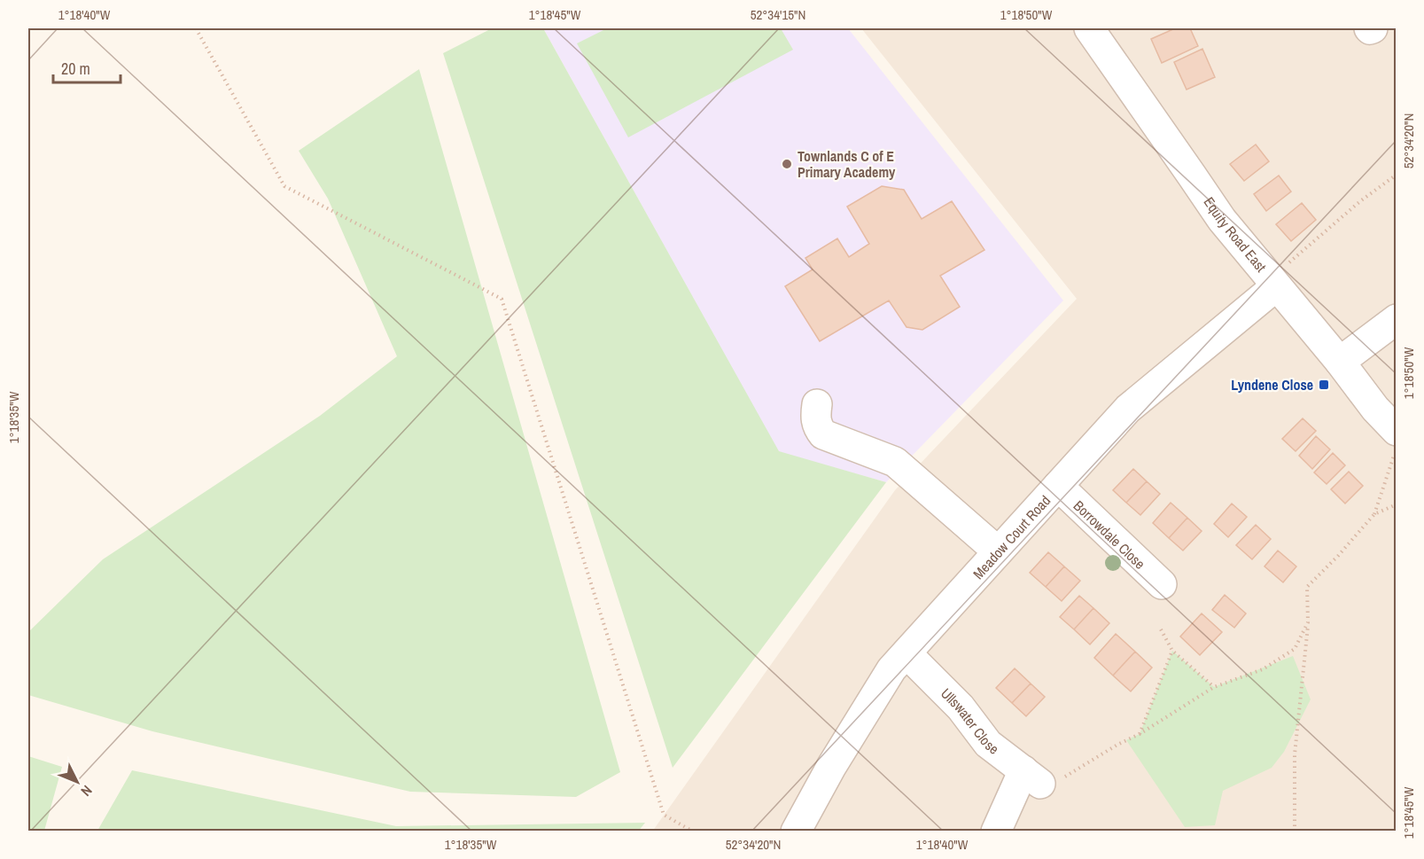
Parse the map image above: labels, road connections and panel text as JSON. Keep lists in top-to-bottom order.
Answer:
{
  "streets": {
    "street": [
      "Equity Road East",
      "Borrowdale Close",
      "Meadow Court Road",
      "Ullswater Close"
    ]
  },
  "crossings": [
    ["Equity Road East", "Meadow Court Road"],
    ["Borrowdale Close", "Meadow Court Road"],
    ["Meadow Court Road", "Ullswater Close"]
  ],
  "places": {
    "other": ["Townlands C of E Primary Academy"],
    "transit": ["Lyndene Close"]
  },
  "scale_bar": "20 m",
  "north": "bottom right",
  "coordinates": [
    "1°18'40\"W",
    "1°18'45\"W",
    "52°34'15\"N",
    "1°18'50\"W",
    "52°34'20\"N",
    "1°18'35\"W"
  ]
}
